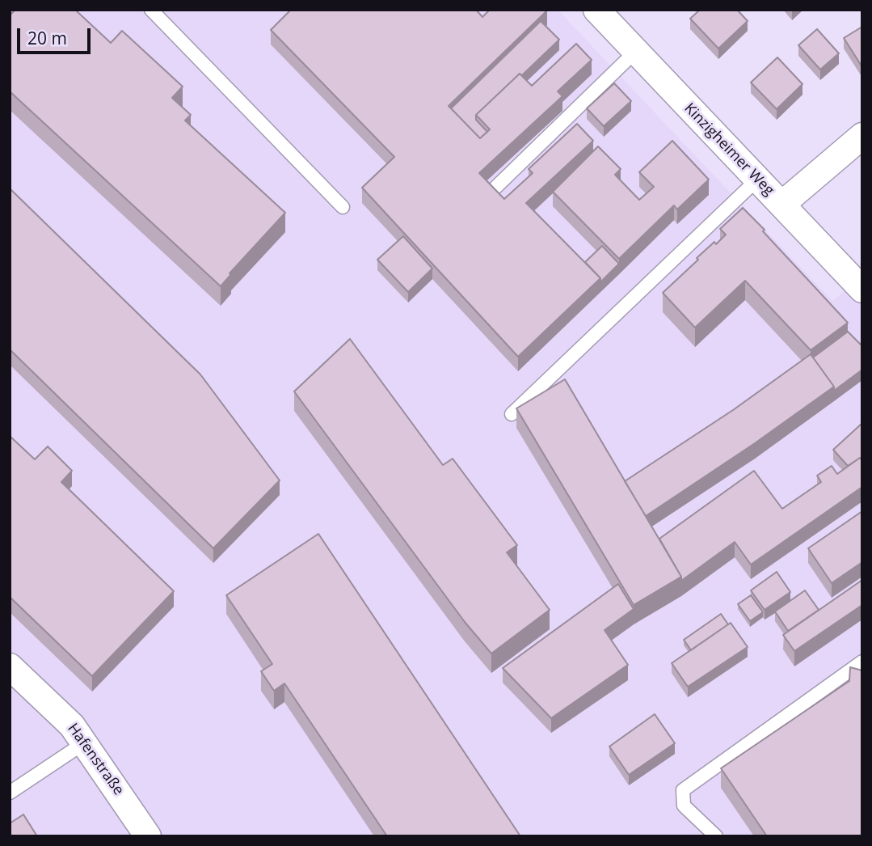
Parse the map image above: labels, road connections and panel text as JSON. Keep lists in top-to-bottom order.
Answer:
{
  "streets": {
    "street": ["Kinzigheimer Weg", "Hafenstraße"]
  },
  "scale_bar": "20 m"
}
